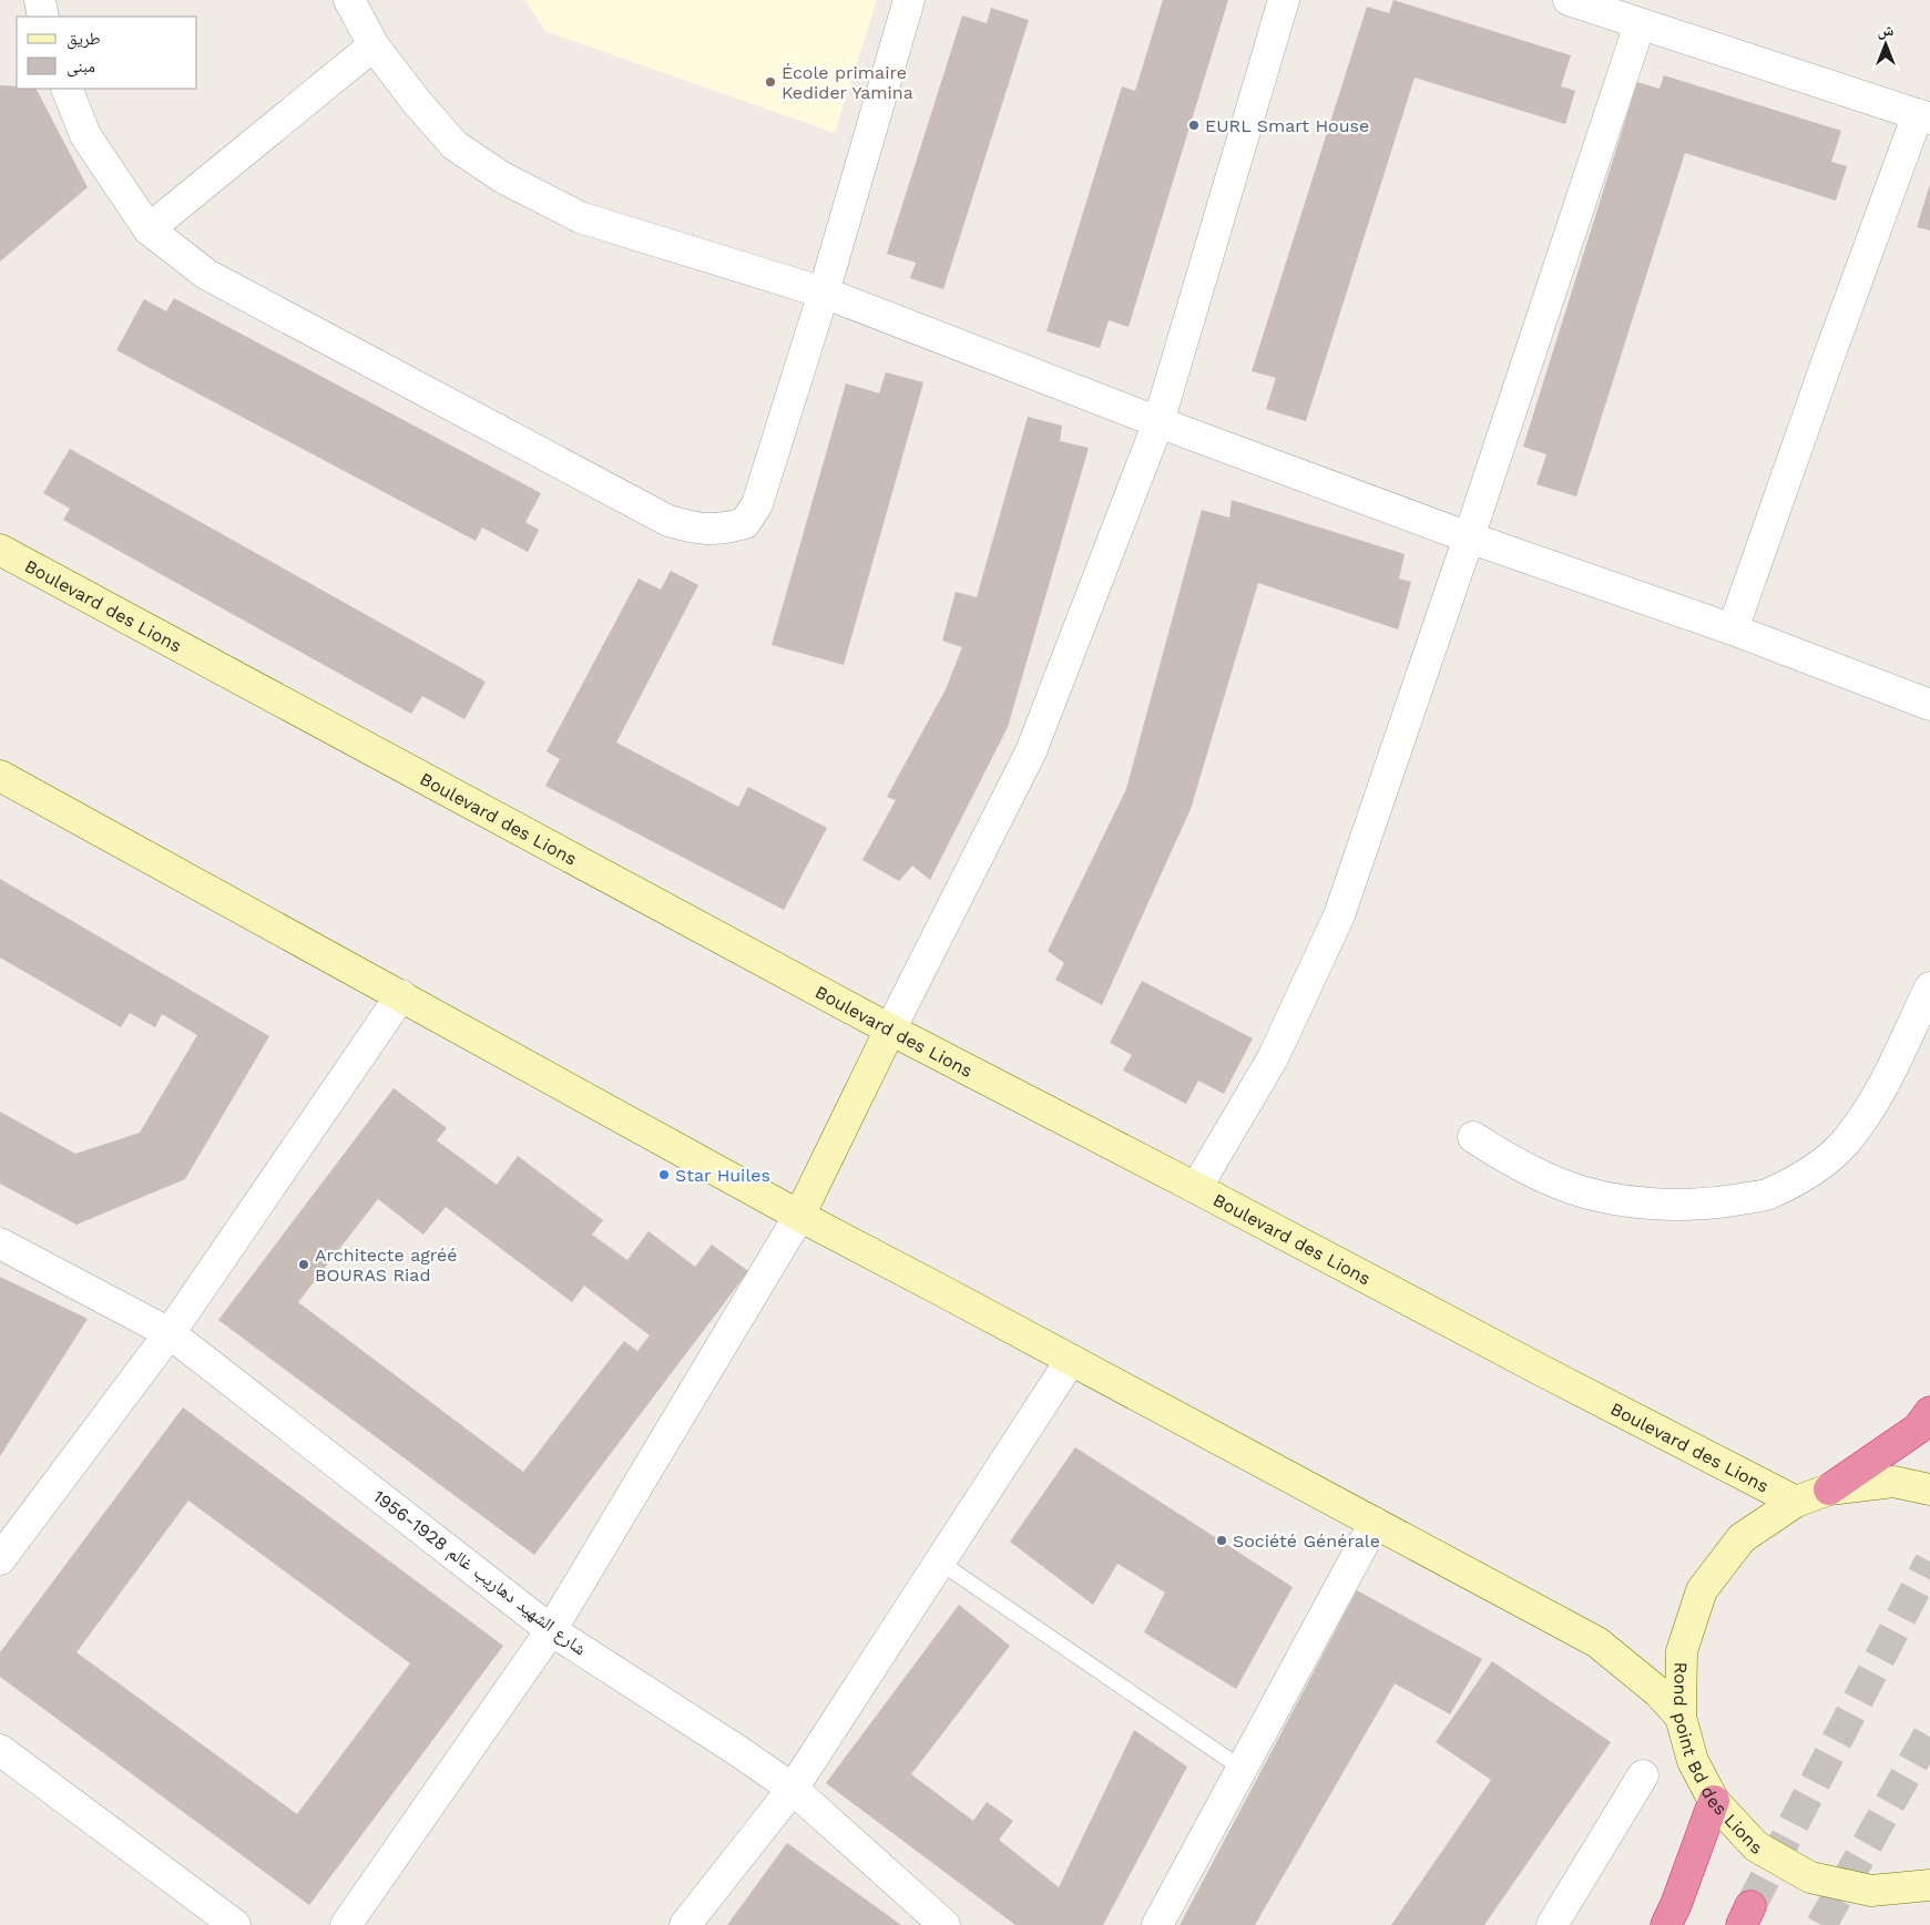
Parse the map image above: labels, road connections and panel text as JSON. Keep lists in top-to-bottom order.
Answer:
{
  "streets": {
    "main road": ["Boulevard des Lions", "Rond point Bd des Lions"],
    "street": ["شارع الشهيد دهاريب غالم 1928-1956"]
  },
  "crossings": [
    ["Boulevard des Lions", "Rond point Bd des Lions"]
  ],
  "places": [
    "École primaire Kedider Yamina",
    "EURL Smart House",
    "Star Huiles",
    "Architecte agréé BOURAS Riad",
    "Société Générale"
  ],
  "legend": ["طريق", "مبنى"],
  "north": "top"
}
